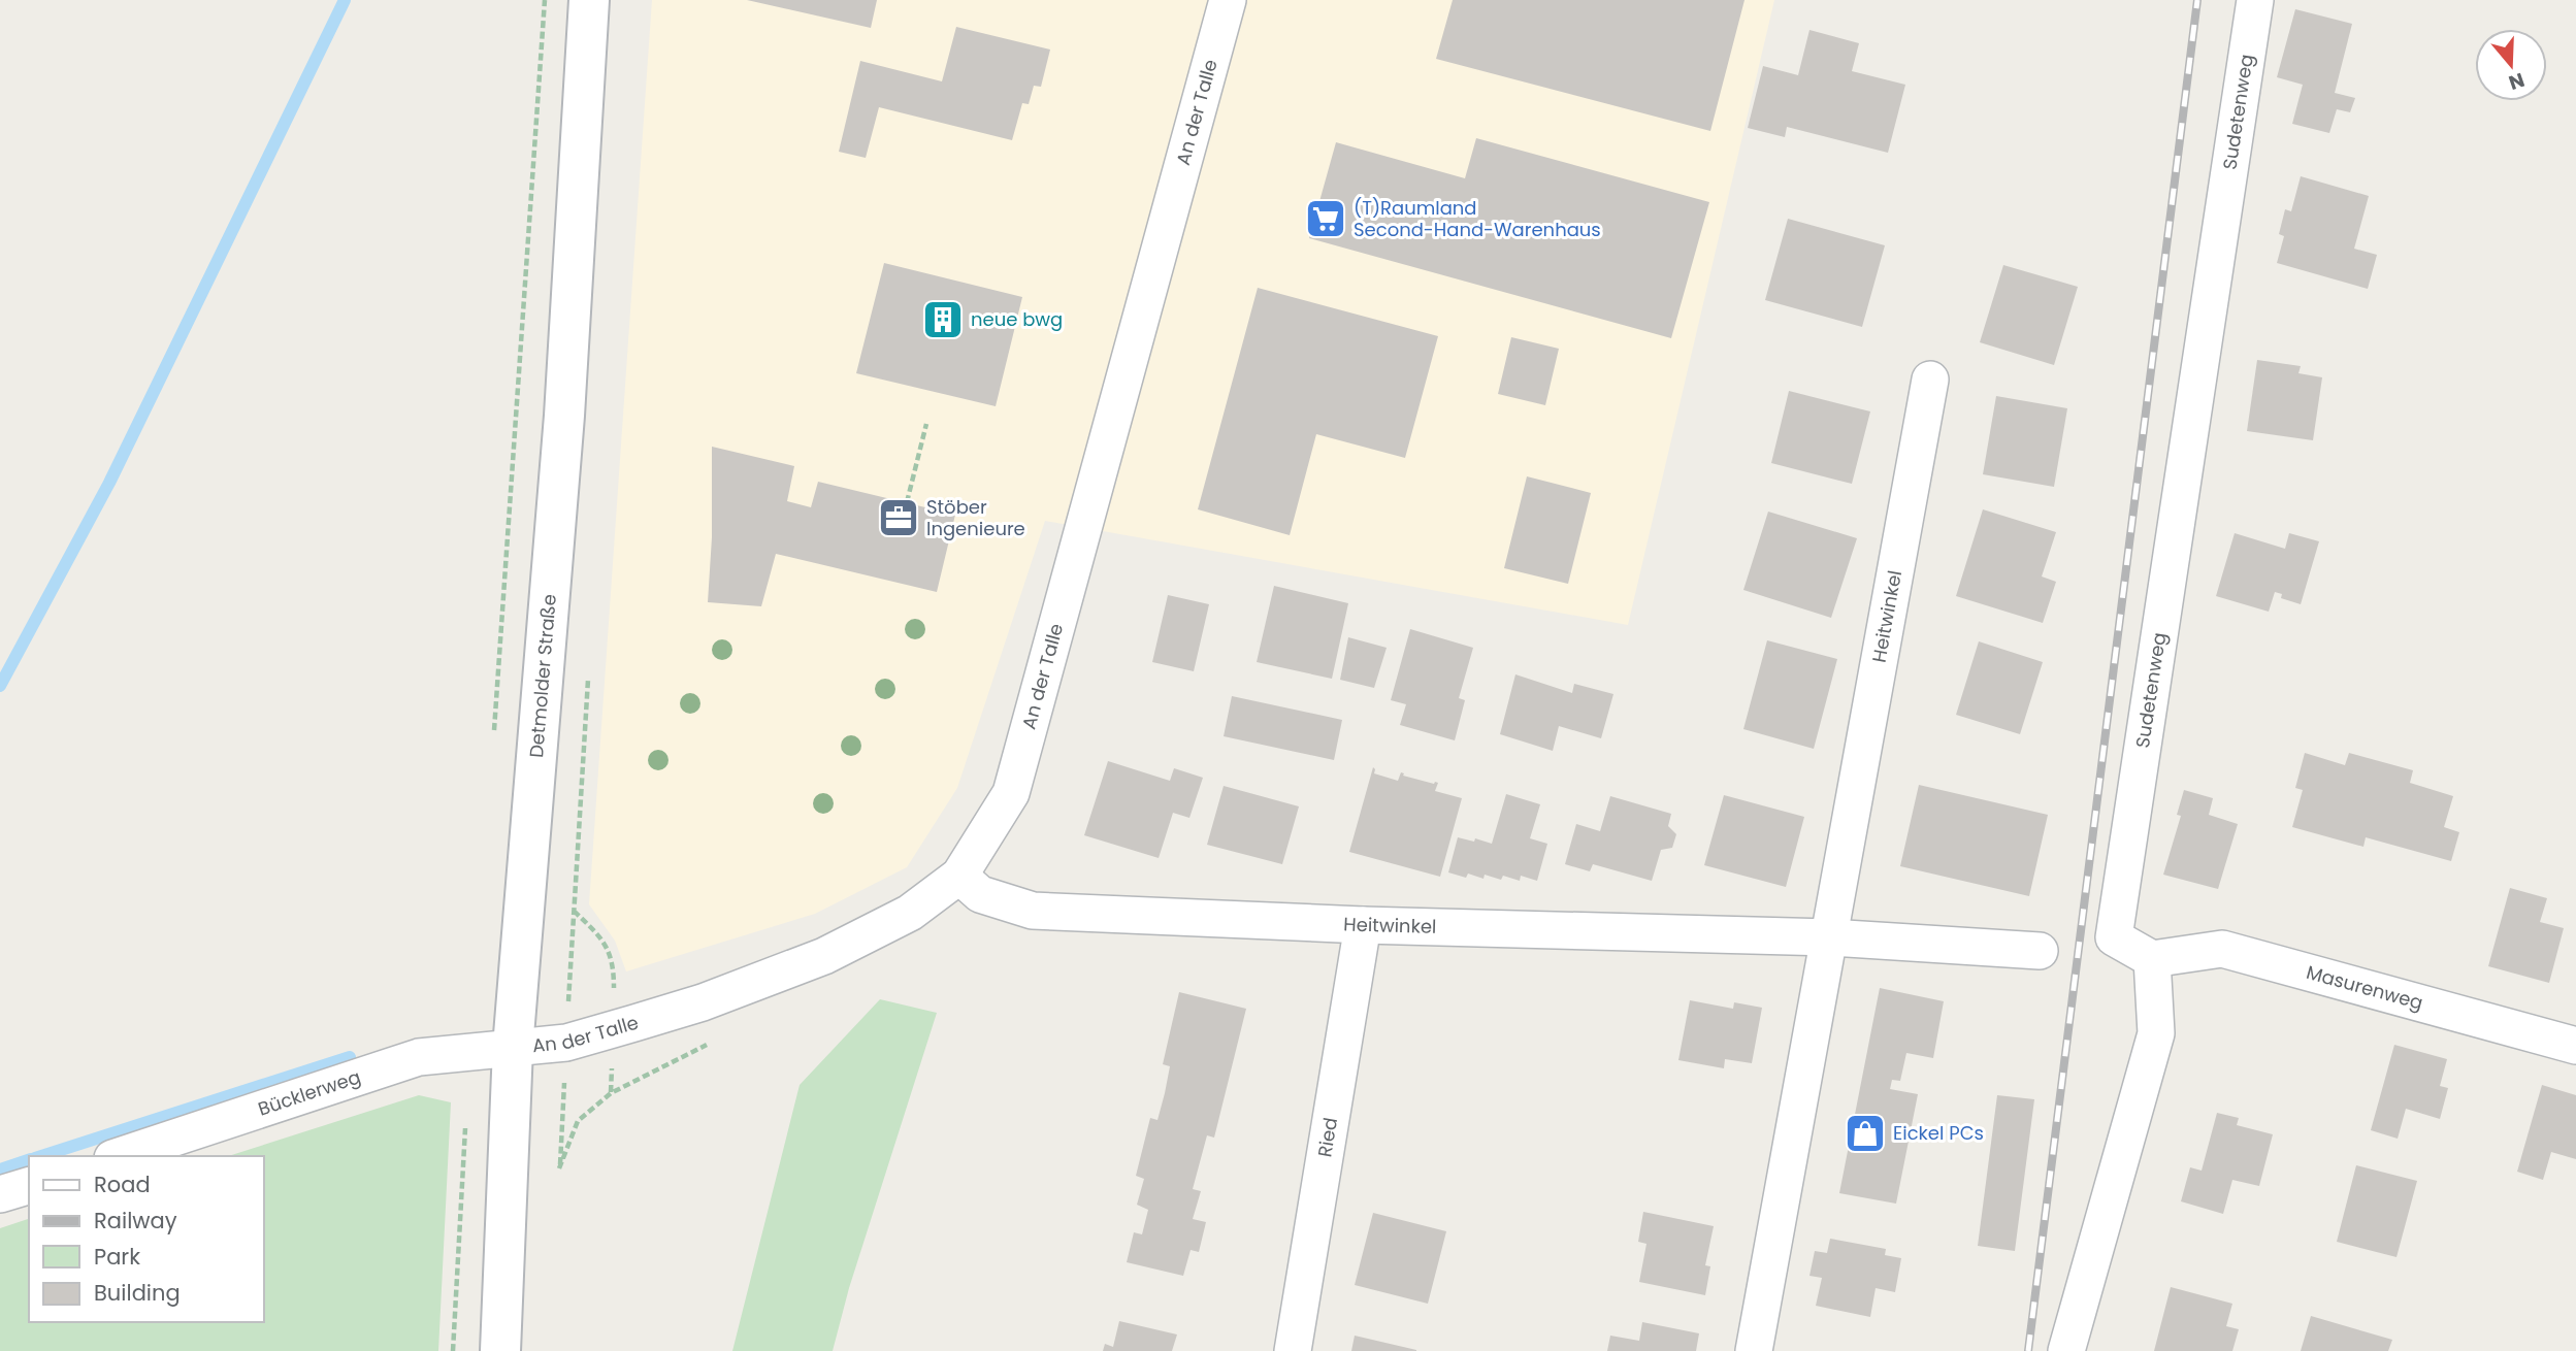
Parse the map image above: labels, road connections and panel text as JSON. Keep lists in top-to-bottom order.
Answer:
{
  "streets": {
    "street": [
      "Sudetenweg",
      "An der Talle",
      "Heitwinkel",
      "Detmolder Straße",
      "Masurenweg",
      "Bücklerweg",
      "Ried"
    ]
  },
  "crossings": [
    ["Sudetenweg", "Masurenweg"],
    ["An der Talle", "Heitwinkel"],
    ["An der Talle", "Detmolder Straße"],
    ["An der Talle", "Bücklerweg"],
    ["Heitwinkel", "Ried"],
    ["Detmolder Straße", "Bücklerweg"]
  ],
  "places": {
    "supermarket": ["(T)Raumland Second-Hand-Warenhaus"],
    "building": ["neue bwg"],
    "office": ["Stöber Ingenieure"],
    "shop": ["Eickel PCs"]
  },
  "legend": [
    "Road",
    "Railway",
    "Park",
    "Building"
  ],
  "north": "bottom"
}
